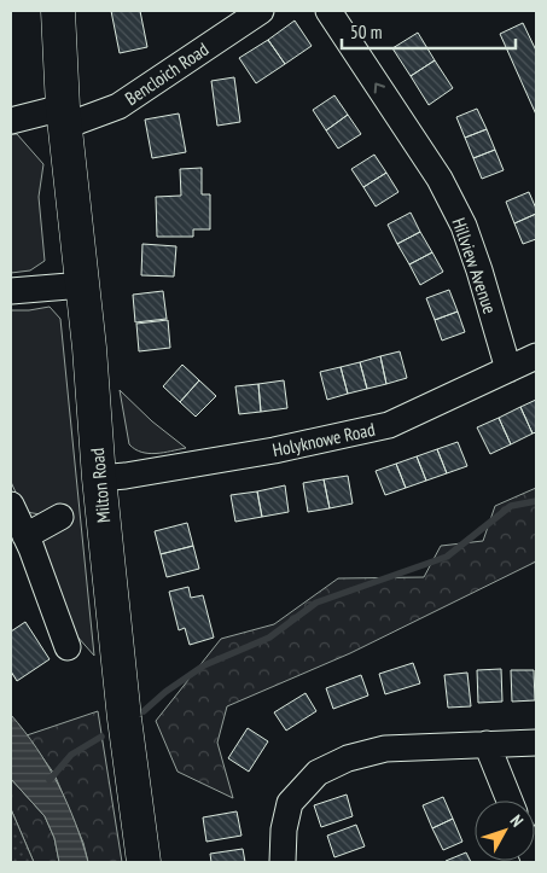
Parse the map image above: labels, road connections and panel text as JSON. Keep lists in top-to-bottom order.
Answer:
{
  "streets": {
    "main road": ["Milton Road"],
    "street": ["Bencloich Road", "Hillview Avenue", "Holyknowe Road"]
  },
  "crossings": [
    ["Bencloich Road", "Milton Road"],
    ["Hillview Avenue", "Holyknowe Road"],
    ["Holyknowe Road", "Milton Road"]
  ],
  "one_way": ["Hillview Avenue"],
  "scale_bar": "50 m",
  "north": "top right"
}
